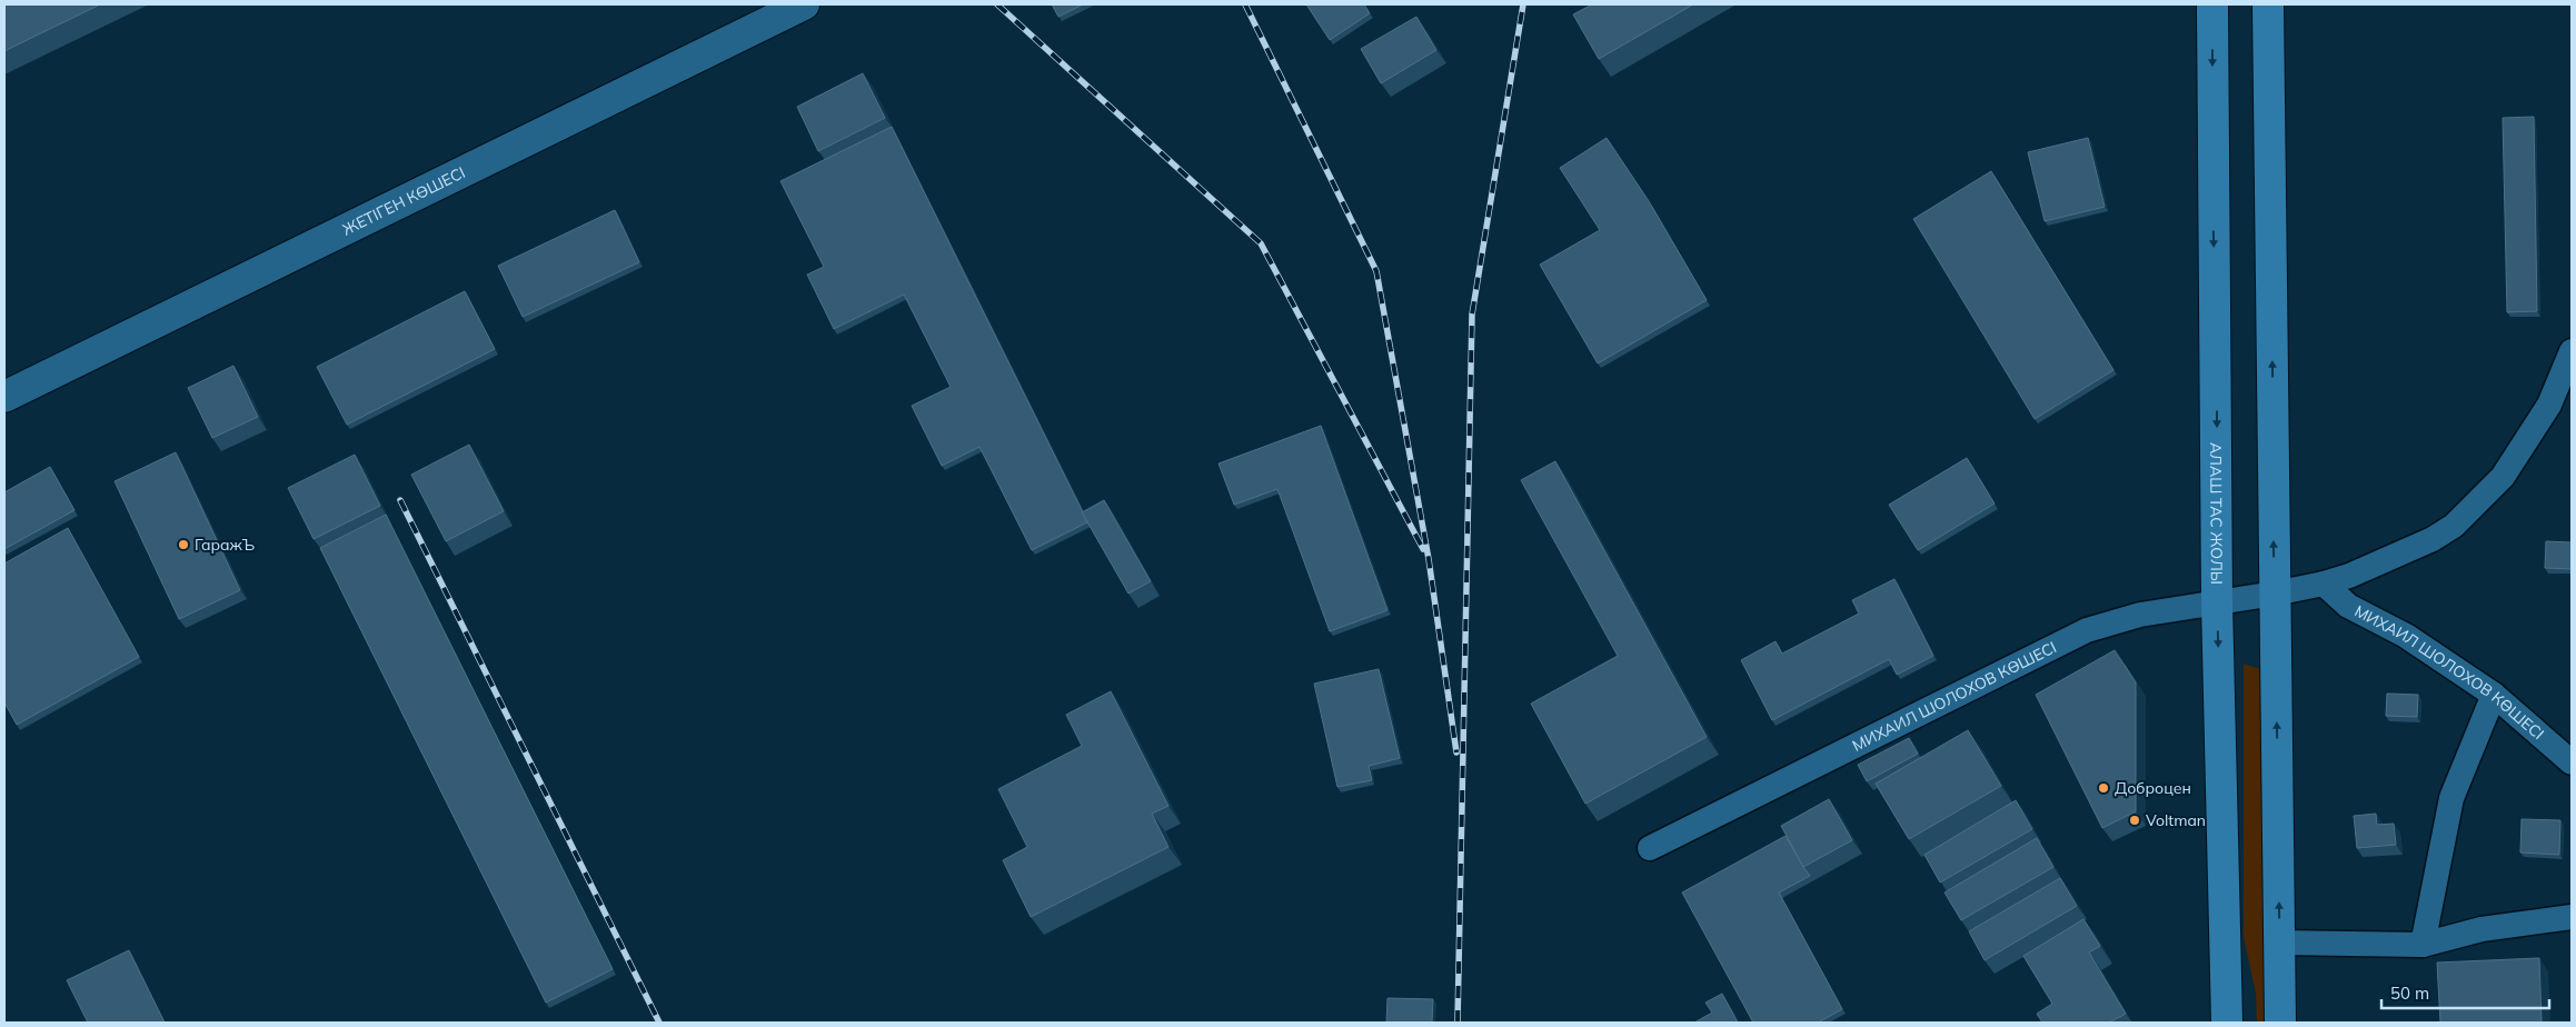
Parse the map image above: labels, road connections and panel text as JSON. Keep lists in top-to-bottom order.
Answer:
{
  "streets": {
    "main road": ["АЛАШ ТАС ЖОЛЫ"],
    "street": ["ЖЕТІГЕН КӨШЕСІ", "МИХАИЛ ШОЛОХОВ КӨШЕСІ"]
  },
  "crossings": [
    ["АЛАШ ТАС ЖОЛЫ", "МИХАИЛ ШОЛОХОВ КӨШЕСІ"]
  ],
  "places": ["ГаражЪ", "Доброцен", "Voltman"],
  "scale_bar": "50 m"
}
